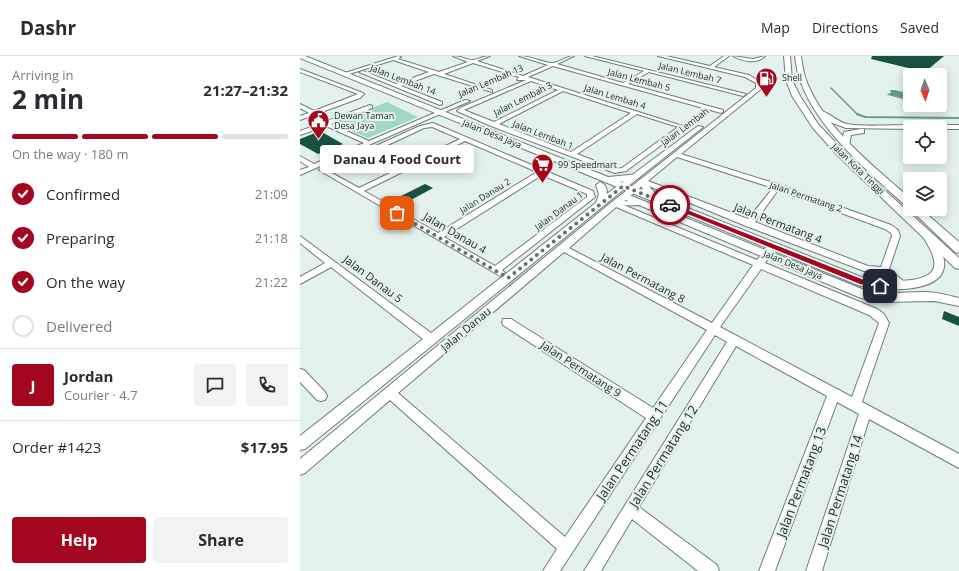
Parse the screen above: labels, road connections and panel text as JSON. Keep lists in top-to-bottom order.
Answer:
{
  "streets": {
    "highway": ["Jalan Kota Tinggi"],
    "main road": ["Jalan Desa Jaya"],
    "street": [
      "Jalan Lembah 7",
      "Jalan Lembah 14",
      "Jalan Lembah 5",
      "Jalan Lembah 13",
      "Jalan Lembah 4",
      "Jalan Lembah 3",
      "Jalan Lembah",
      "Jalan Lembah 1",
      "Jalan Danau 2",
      "Jalan Permatang 2",
      "Jalan Danau 1",
      "Jalan Permatang 4",
      "Jalan Danau 4",
      "Jalan Permatang 8",
      "Jalan Danau 5",
      "Jalan Danau",
      "Jalan Permatang 9",
      "Jalan Permatang 11",
      "Jalan Permatang 12",
      "Jalan Permatang 13",
      "Jalan Permatang 14"
    ]
  },
  "crossings": [
    ["Jalan Lembah 7", "Jalan Lembah"],
    ["Jalan Lembah 5", "Jalan Lembah 13"],
    ["Jalan Lembah 5", "Jalan Lembah"],
    ["Jalan Lembah 13", "Jalan Lembah 4"],
    ["Jalan Lembah 13", "Jalan Desa Jaya"],
    ["Jalan Lembah 13", "Jalan Lembah 1"],
    ["Jalan Lembah 13", "Jalan Danau 4"],
    ["Jalan Lembah 4", "Jalan Lembah 3"],
    ["Jalan Lembah 4", "Jalan Lembah"],
    ["Jalan Lembah 4", "Jalan Lembah 1"],
    ["Jalan Lembah 3", "Jalan Lembah 1"],
    ["Jalan Lembah", "Jalan Desa Jaya"],
    ["Jalan Lembah", "Jalan Permatang 2"],
    ["Jalan Lembah", "Jalan Permatang 4"],
    ["Jalan Lembah", "Jalan Danau"],
    ["Jalan Desa Jaya", "Jalan Kota Tinggi"],
    ["Jalan Desa Jaya", "Jalan Danau"],
    ["Jalan Desa Jaya", "Jalan Permatang 11"],
    ["Jalan Danau 2", "Jalan Danau 1"],
    ["Jalan Danau 2", "Jalan Danau 4"],
    ["Jalan Permatang 2", "Jalan Permatang 4"],
    ["Jalan Danau 1", "Jalan Danau 4"],
    ["Jalan Danau 4", "Jalan Danau"],
    ["Jalan Permatang 8", "Jalan Danau"],
    ["Jalan Permatang 8", "Jalan Permatang 11"],
    ["Jalan Permatang 8", "Jalan Permatang 12"],
    ["Jalan Permatang 8", "Jalan Permatang 13"],
    ["Jalan Permatang 8", "Jalan Permatang 14"],
    ["Jalan Danau 5", "Jalan Danau"],
    ["Jalan Permatang 9", "Jalan Permatang 11"],
    ["Jalan Permatang 11", "Jalan Permatang 14"]
  ],
  "places": {
    "fuel station": ["Shell"],
    "public building": ["Dewan Taman Desa Jaya"],
    "supermarket": ["99 Speedmart"],
    "other": ["Danau 4 Food Court"]
  },
  "north": "bottom",
  "page": {
    "header": "Dashr",
    "nav": ["Map", "Directions", "Saved"],
    "heading": ["2 min", "Arriving in", "21:27–21:32"],
    "panel": [
      "Jordan",
      "Courier · 4.7",
      "Order #1423",
      "$17.95"
    ],
    "bar": "On the way · 180 m",
    "bubble": "Danau 4 Food Court",
    "list": [
      ["Confirmed", "21:09"],
      ["Preparing", "21:18"],
      ["On the way", "21:22"],
      "Delivered"
    ],
    "round": "J",
    "buttons": ["Help", "Share"]
  }
}
